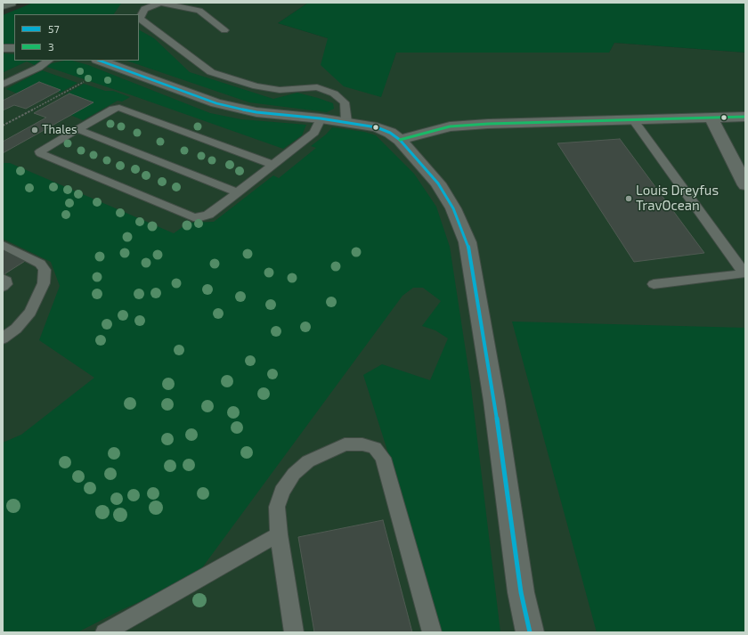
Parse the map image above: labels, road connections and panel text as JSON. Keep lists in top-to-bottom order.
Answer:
{
  "places": ["Thales", "Louis Dreyfus TravOcean"],
  "lines": ["transit line 57", "transit line 3"],
  "legend": ["57", "3"]
}
